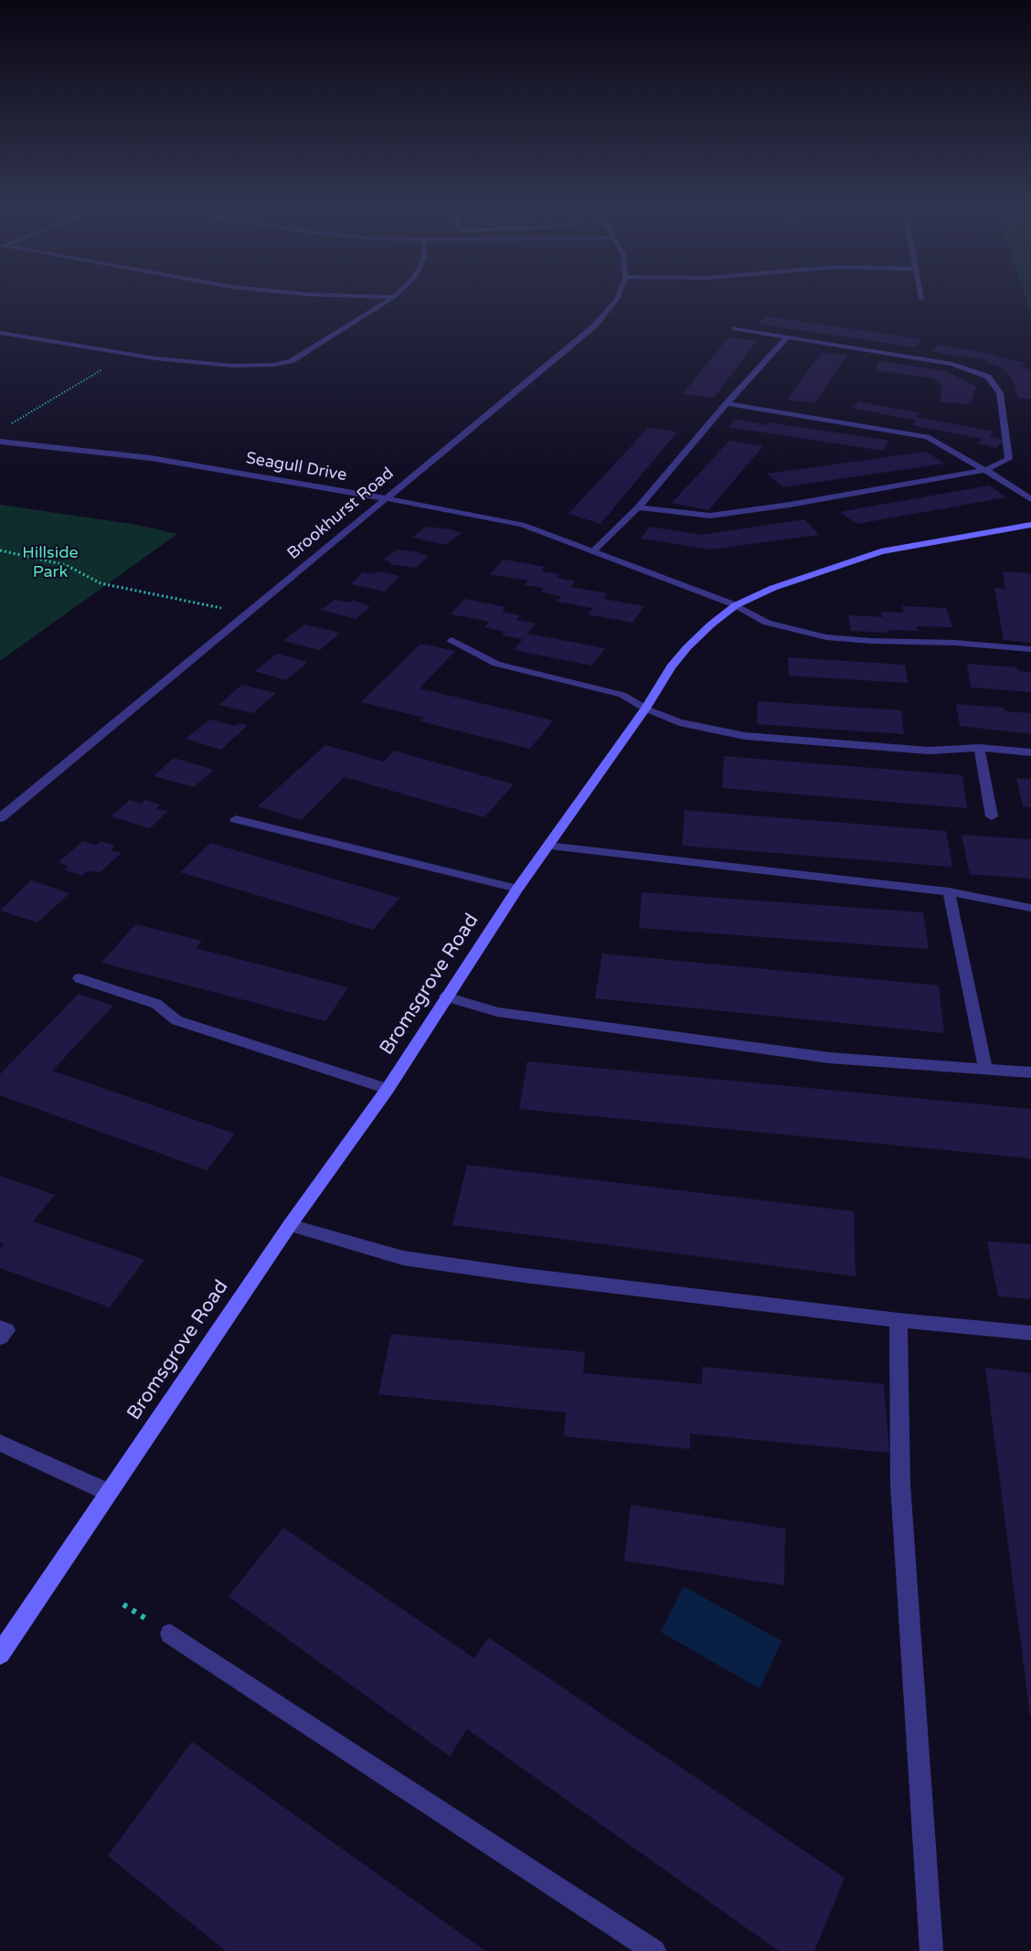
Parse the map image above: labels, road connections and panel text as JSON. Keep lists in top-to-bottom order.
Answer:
{
  "streets": {
    "street": ["Seagull Drive", "Brookhurst Road", "Bromsgrove Road"]
  },
  "crossings": [
    ["Seagull Drive", "Brookhurst Road"],
    ["Seagull Drive", "Bromsgrove Road"]
  ],
  "parks": ["Hillside Park"]
}
